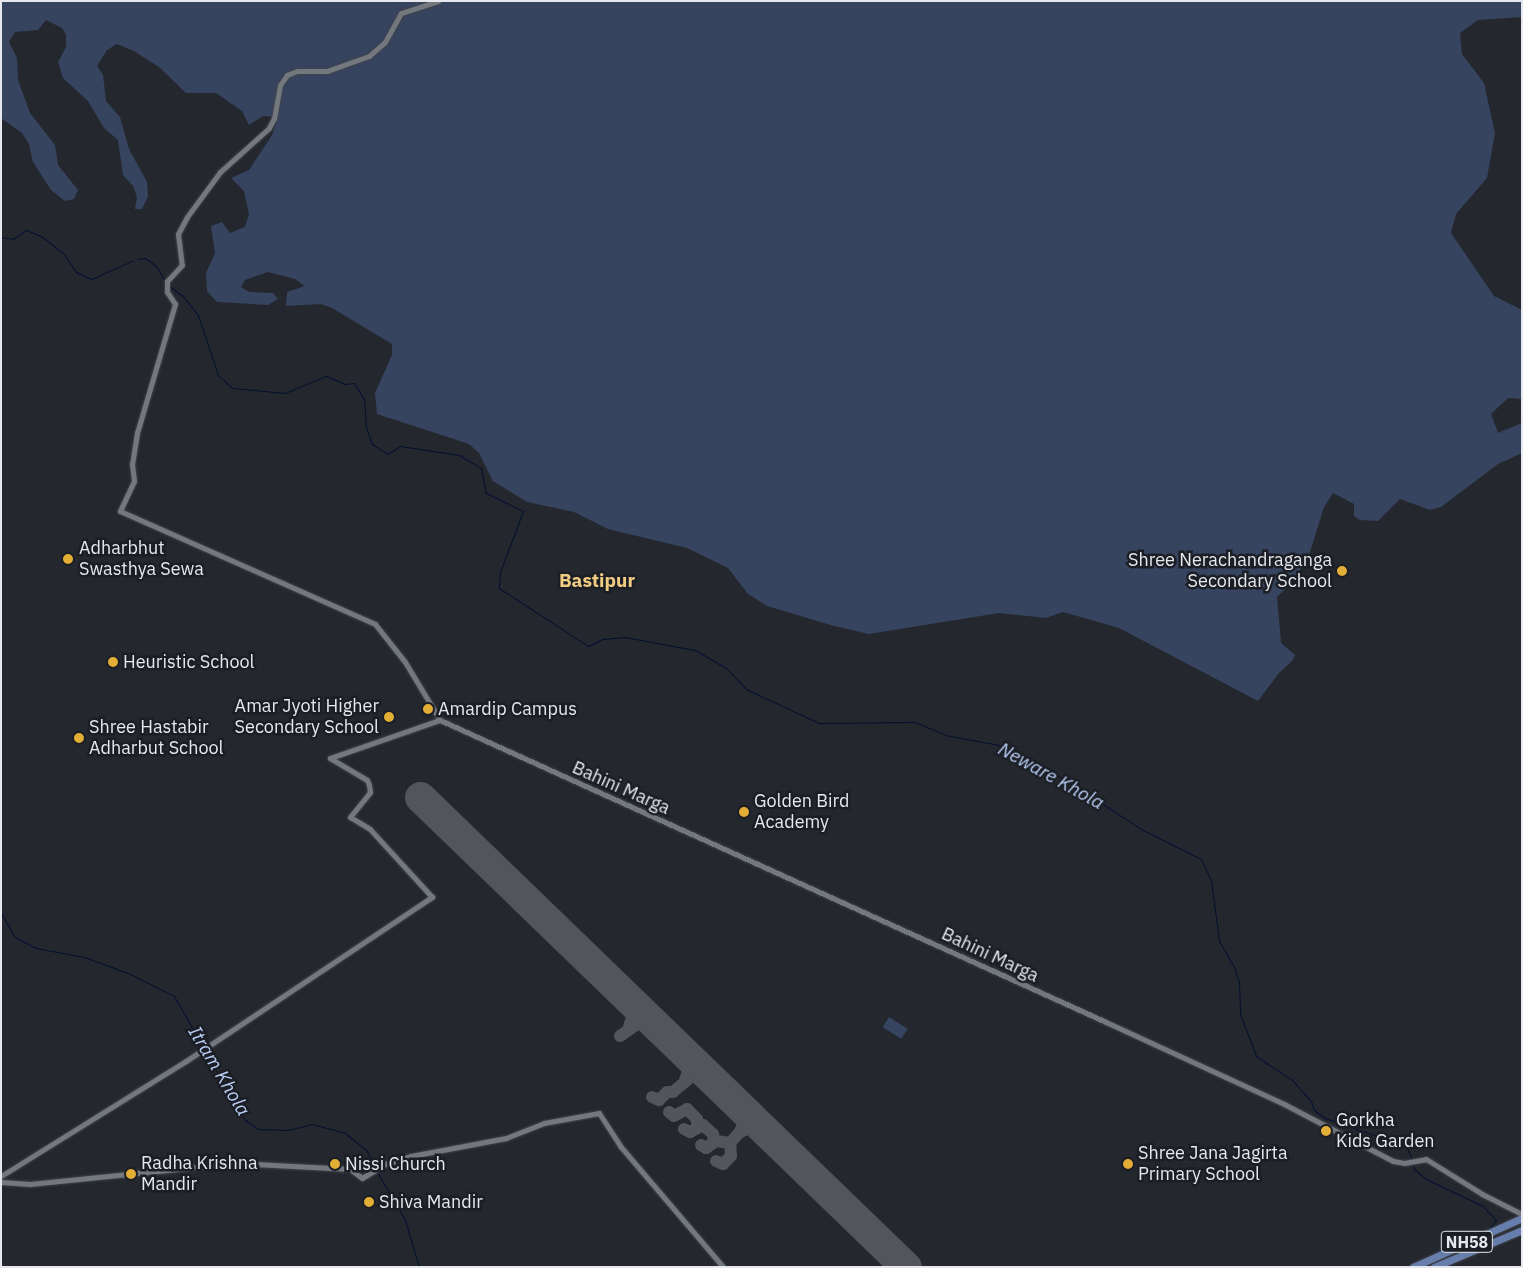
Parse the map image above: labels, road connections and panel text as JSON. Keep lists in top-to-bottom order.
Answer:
{
  "streets": {
    "main road": ["NH58"],
    "street": ["Bahini Marga"]
  },
  "districts": ["Bastipur"],
  "water": ["Neware Khola", "Itram Khola"],
  "places": [
    "Adharbhut Swasthya Sewa",
    "Shree Nerachandraganga Secondary School",
    "Heuristic School",
    "Amardip Campus",
    "Amar Jyoti Higher Secondary School",
    "Shree Hastabir Adharbut School",
    "Golden Bird Academy",
    "Gorkha Kids Garden",
    "Nissi Church",
    "Shree Jana Jagirta Primary School",
    "Radha Krishna Mandir",
    "Shiva Mandir"
  ]
}
